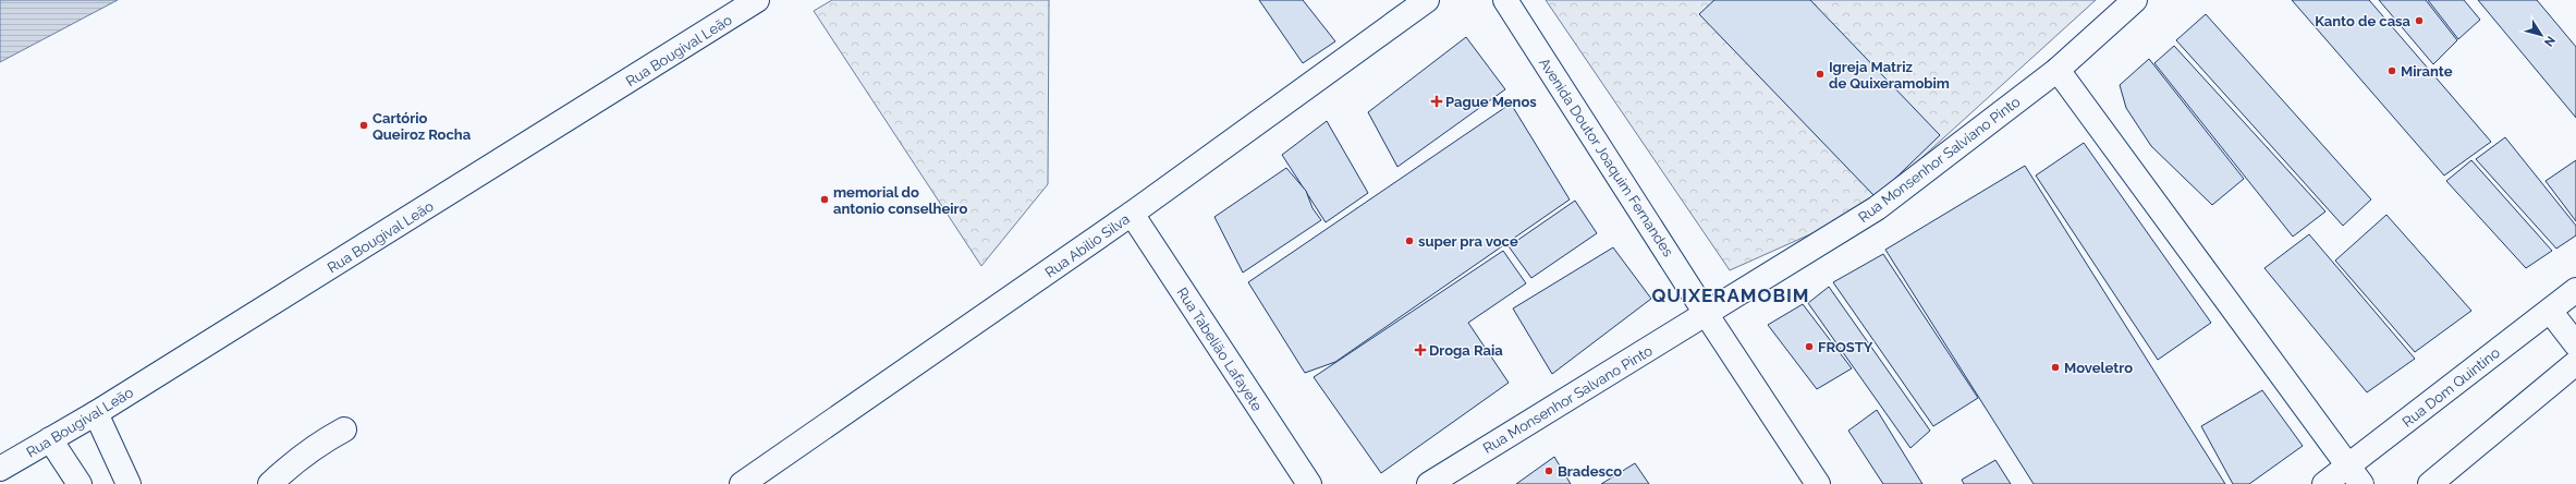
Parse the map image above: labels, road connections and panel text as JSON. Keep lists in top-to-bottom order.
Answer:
{
  "streets": {
    "street": [
      "Rua Bougival Leão",
      "Avenida Doutor Joaquim Fernandes",
      "Rua Monsenhor Salviano Pinto",
      "Rua Abilio Silva",
      "Rua Tabelião Lafayete",
      "Rua Dom Quintino",
      "Rua Monsenhor Salvano Pinto"
    ]
  },
  "crossings": [
    ["Avenida Doutor Joaquim Fernandes", "Rua Monsenhor Salviano Pinto"],
    ["Avenida Doutor Joaquim Fernandes", "Rua Monsenhor Salvano Pinto"],
    ["Rua Monsenhor Salviano Pinto", "Rua Monsenhor Salvano Pinto"],
    ["Rua Abilio Silva", "Rua Tabelião Lafayete"]
  ],
  "districts": ["QUIXERAMOBIM"],
  "places": {
    "other": [
      "Kanto de casa",
      "Mirante",
      "Igreja Matriz de Quixeramobim",
      "Cartório Queiroz Rocha",
      "memorial do antonio conselheiro",
      "super pra voce",
      "FROSTY",
      "Moveletro",
      "Bradesco"
    ],
    "health": ["Pague Menos", "Droga Raia"]
  },
  "north": "bottom right"
}
